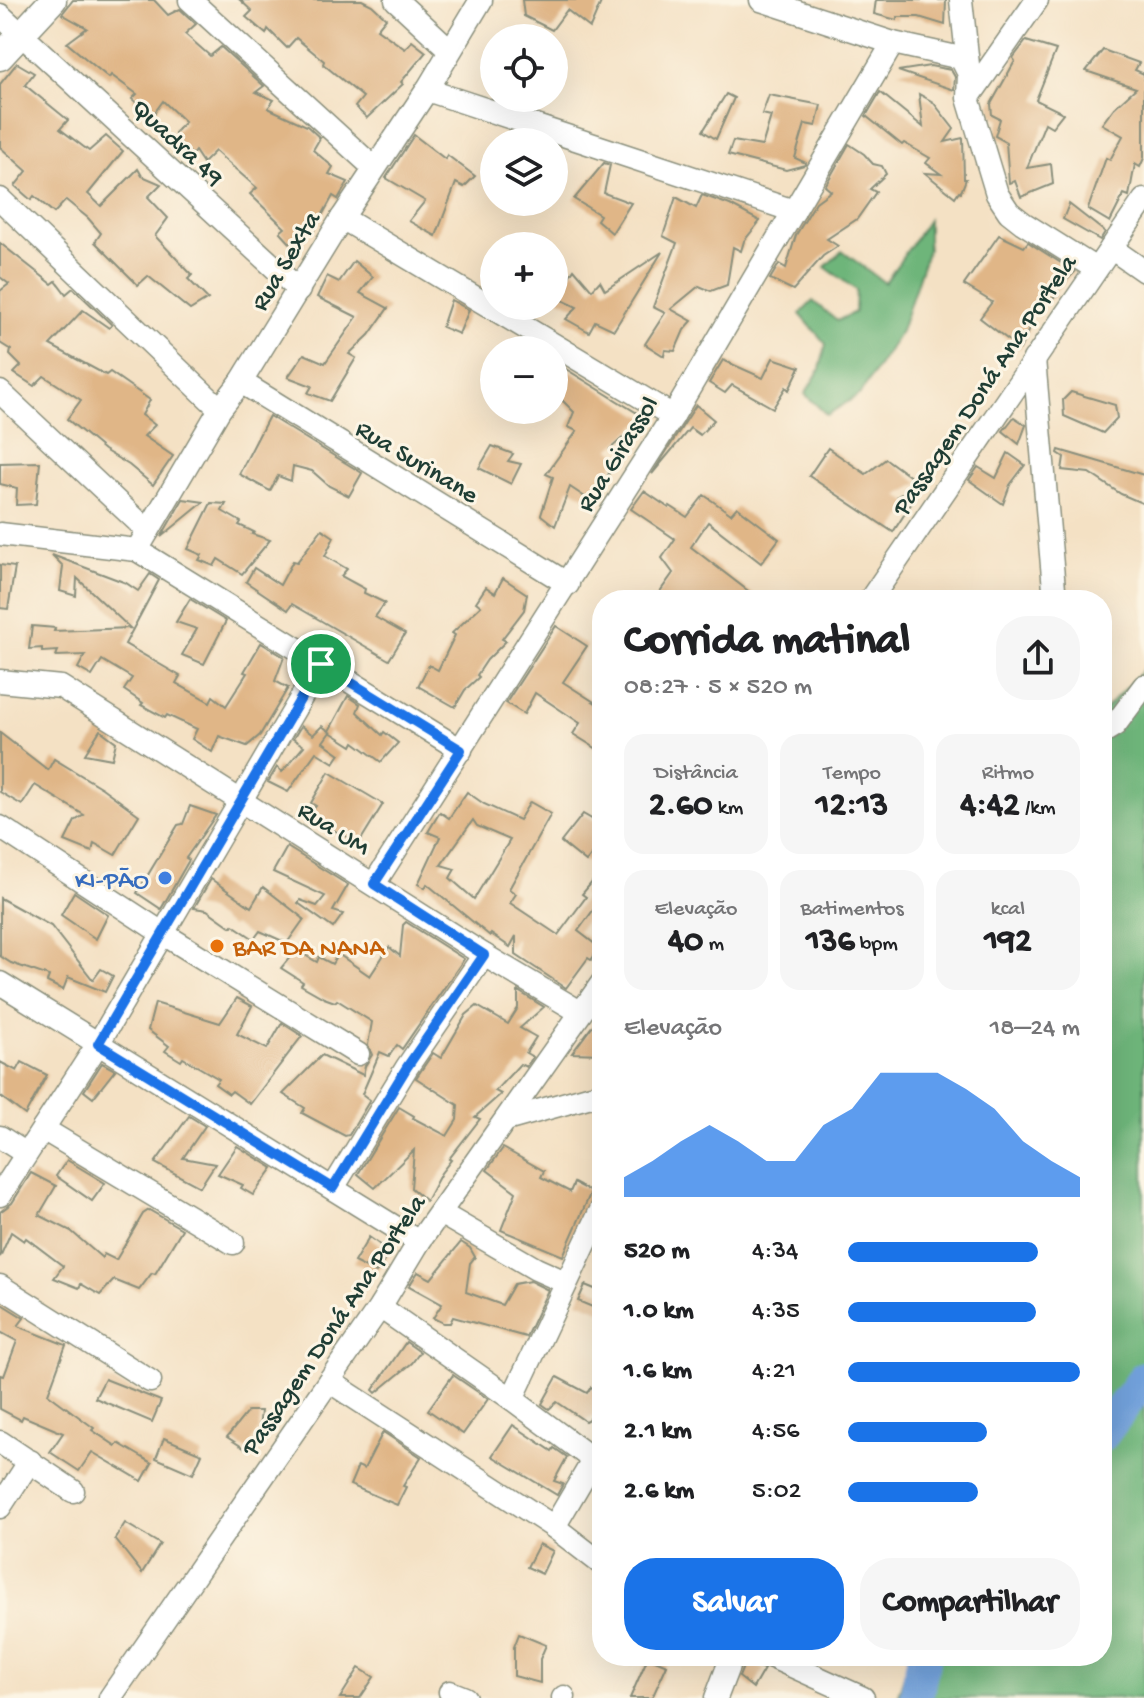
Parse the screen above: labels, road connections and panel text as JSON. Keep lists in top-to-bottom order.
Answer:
{
  "streets": {
    "street": [
      "Quadra 49",
      "Rua Sexta",
      "Passagem Doná Ana Portela",
      "Rua Girassol",
      "Rua Surinane",
      "Rua UM"
    ]
  },
  "crossings": [
    ["Quadra 49", "Rua Sexta"],
    ["Rua Sexta", "Rua Surinane"],
    ["Passagem Doná Ana Portela", "Rua UM"],
    ["Rua Girassol", "Rua Surinane"],
    ["Rua Girassol", "Rua UM"]
  ],
  "places": ["KI-PÃO", "BAR DA NANA"],
  "page": {
    "map_buttons": ["+", "−"],
    "heading": ["Corrida matinal", "08:27 · 5 × 520 m"],
    "stats": [
      ["Distância", "2.60 km"],
      ["Tempo", "12:13"],
      ["Ritmo", "4:42 /km"],
      ["Elevação", "40 m"],
      ["Batimentos", "136 bpm"],
      ["kcal", "192"]
    ],
    "chart": ["Elevação", "18–24 m"],
    "list": [
      {
        "name": "520 m",
        "note": "4:34"
      },
      {
        "name": "1.0 km",
        "note": "4:35"
      },
      {
        "name": "1.6 km",
        "note": "4:21"
      },
      {
        "name": "2.1 km",
        "note": "4:56"
      },
      {
        "name": "2.6 km",
        "note": "5:02"
      }
    ],
    "buttons": ["Salvar", "Compartilhar"]
  }
}
